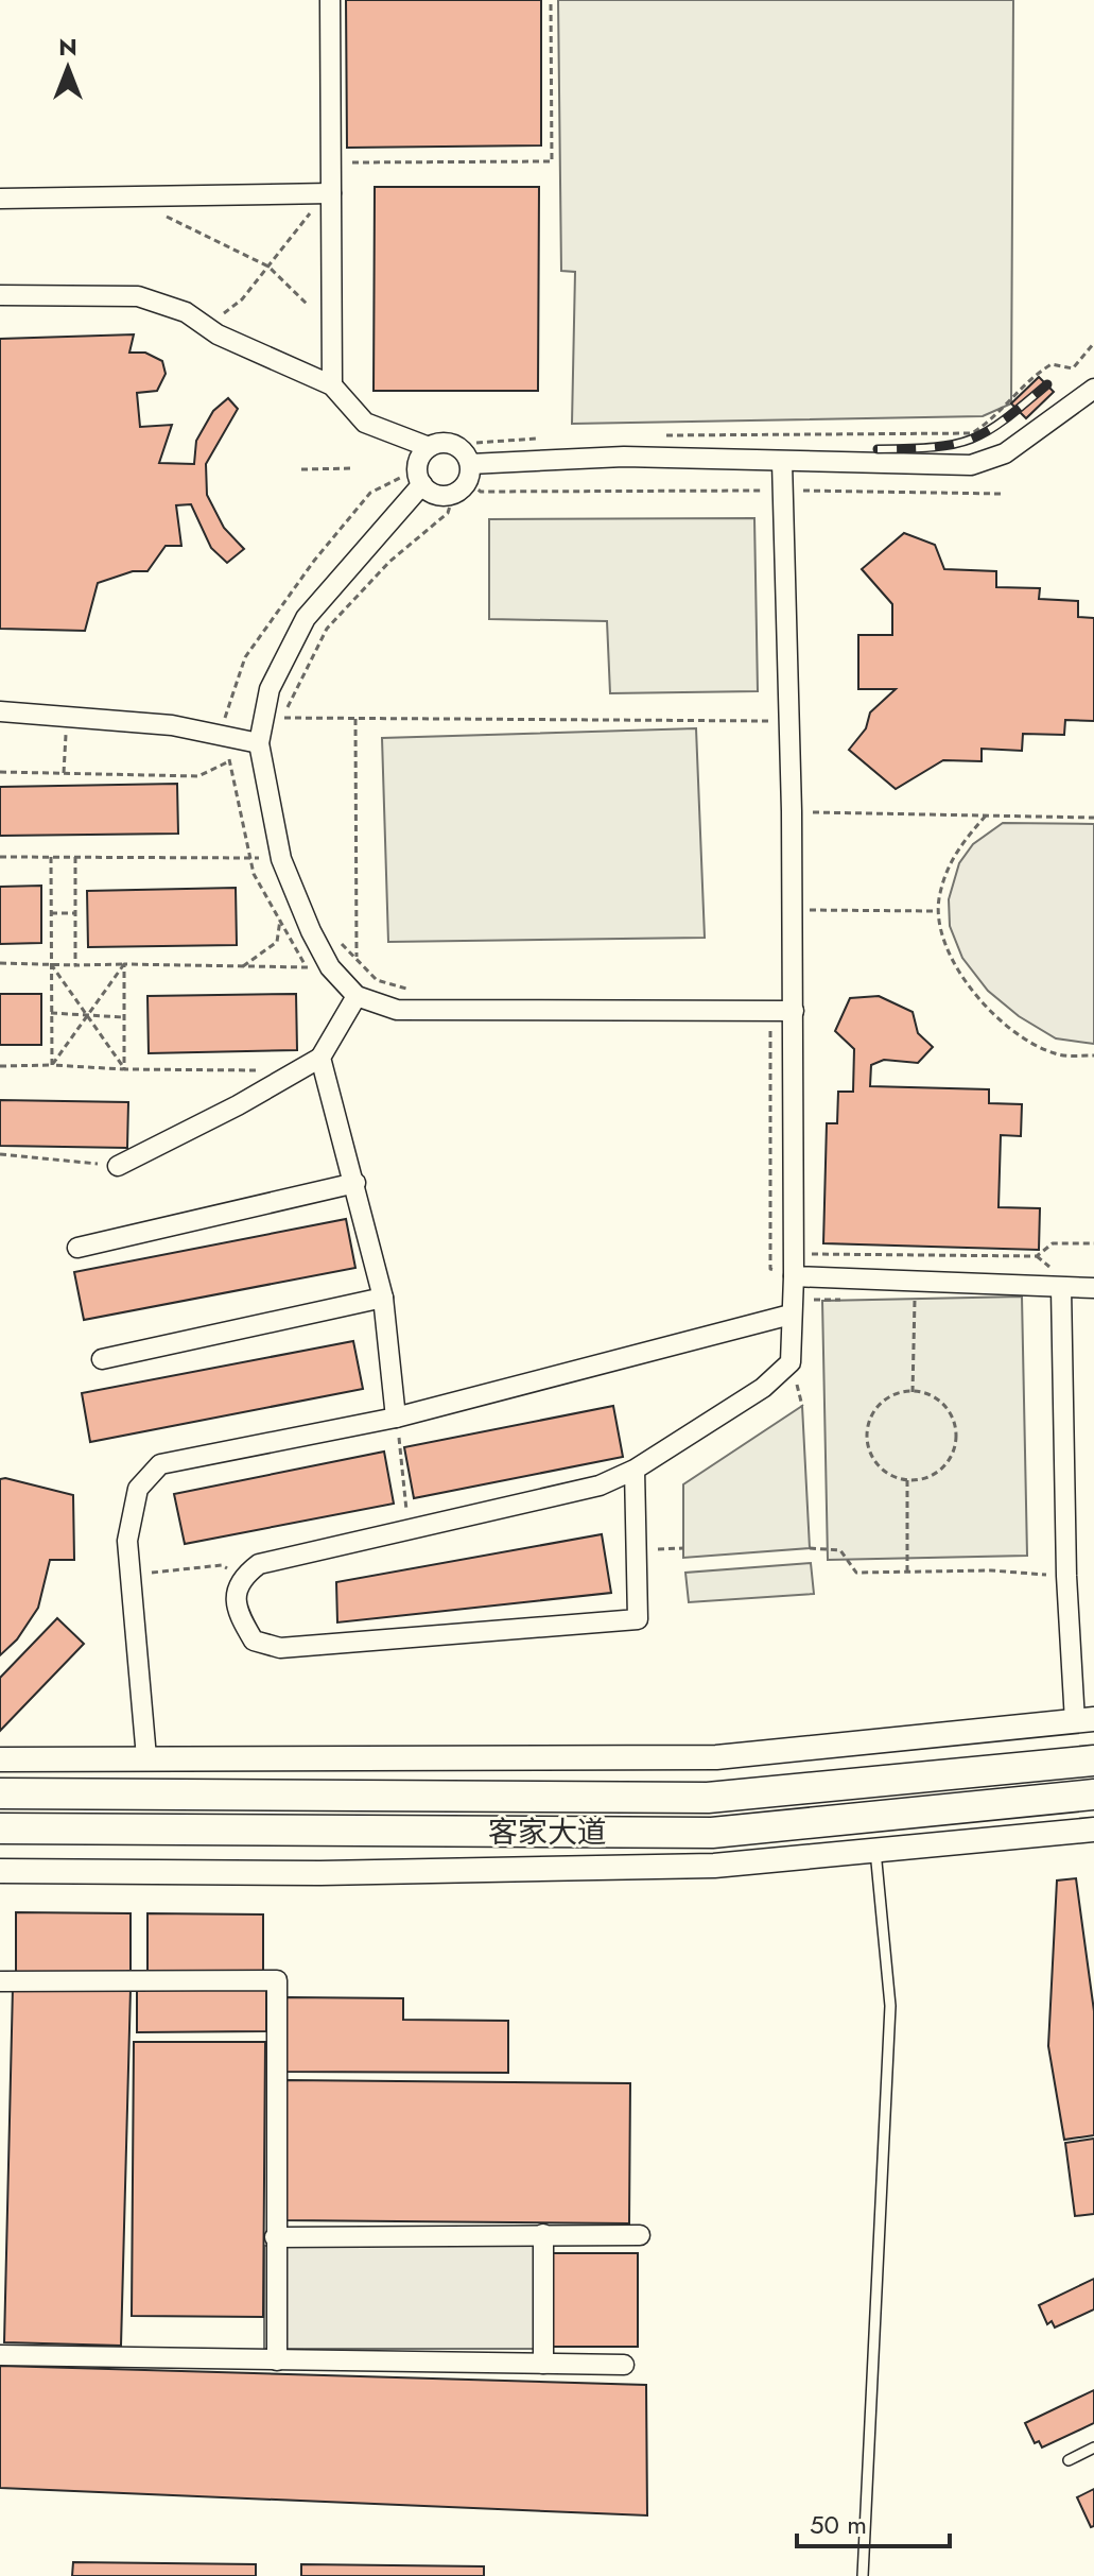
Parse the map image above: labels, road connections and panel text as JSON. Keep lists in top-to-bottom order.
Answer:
{
  "streets": {
    "main road": ["客家大道"]
  },
  "scale_bar": "50 m",
  "north": "top"
}
